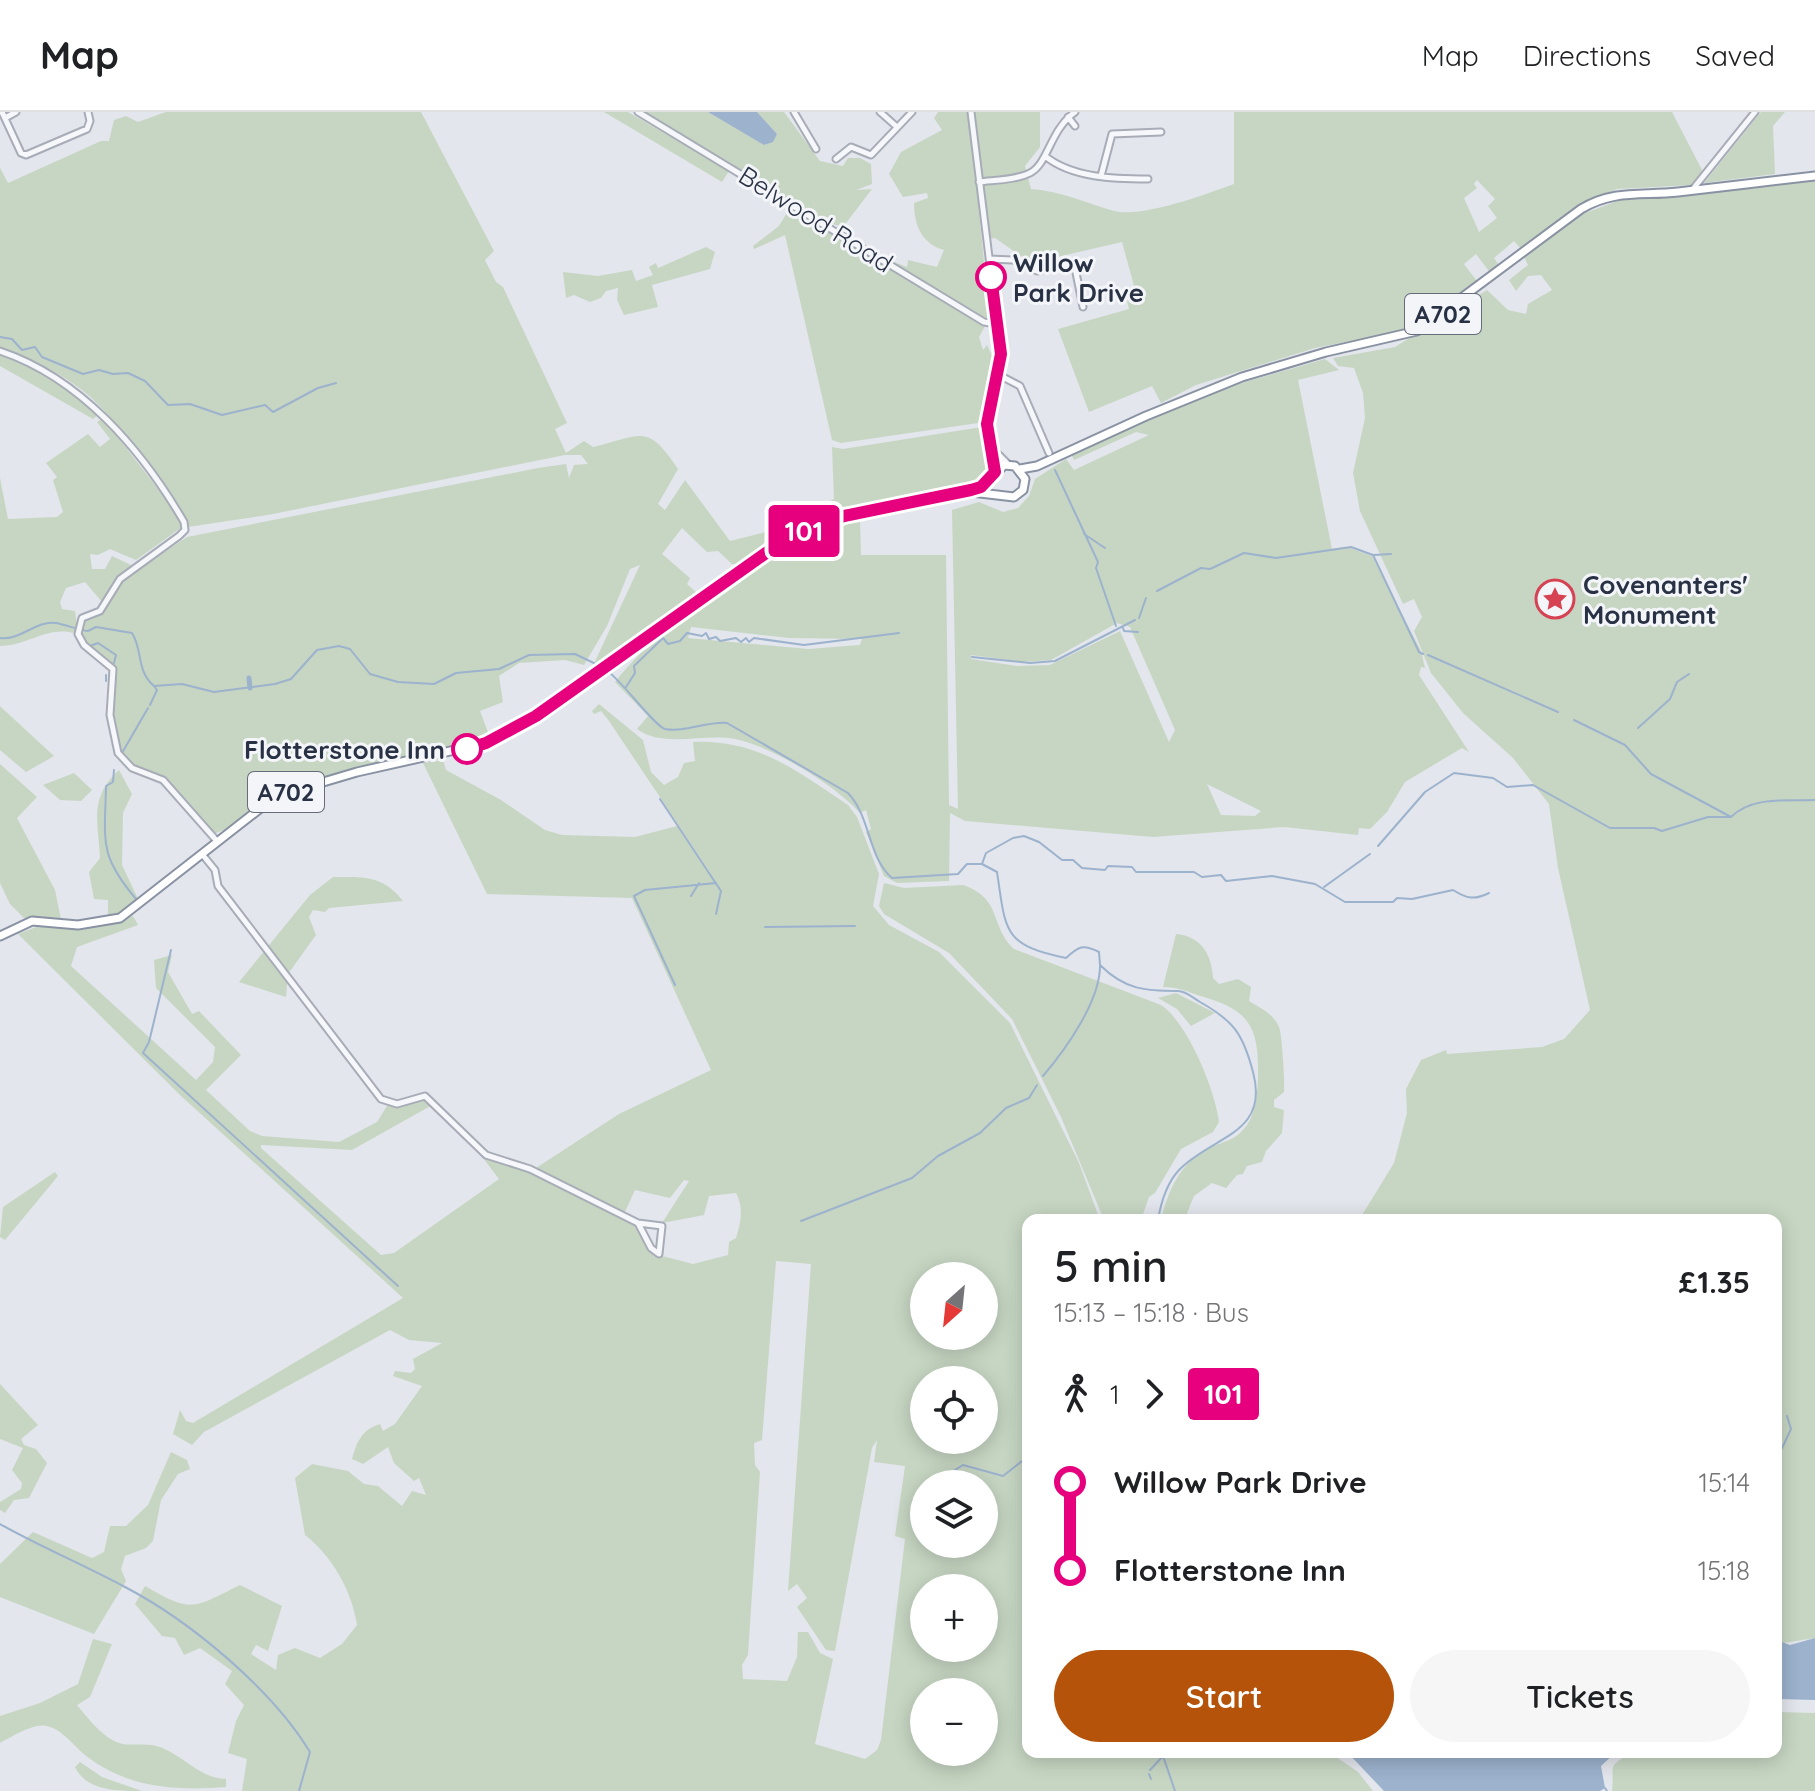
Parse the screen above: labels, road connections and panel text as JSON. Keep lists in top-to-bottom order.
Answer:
{
  "streets": {
    "highway": ["A702"],
    "street": ["Belwood Road"]
  },
  "places": {
    "other": ["Willow Park Drive", "Flotterstone Inn"],
    "place": ["Covenanters' Monument"]
  },
  "lines": ["bus line 101"],
  "north": "bottom left",
  "page": {
    "header": "Map",
    "nav": ["Map", "Directions", "Saved"],
    "on_map": "101",
    "heading": ["5 min", "15:13 – 15:18 · Bus", "£1.35"],
    "map_buttons": ["+", "−"],
    "legs": ["1", "101"],
    "list": [
      {
        "name": "Willow Park Drive",
        "value": "15:14"
      },
      {
        "name": "Flotterstone Inn",
        "value": "15:18"
      }
    ],
    "buttons": ["Start", "Tickets"]
  }
}
